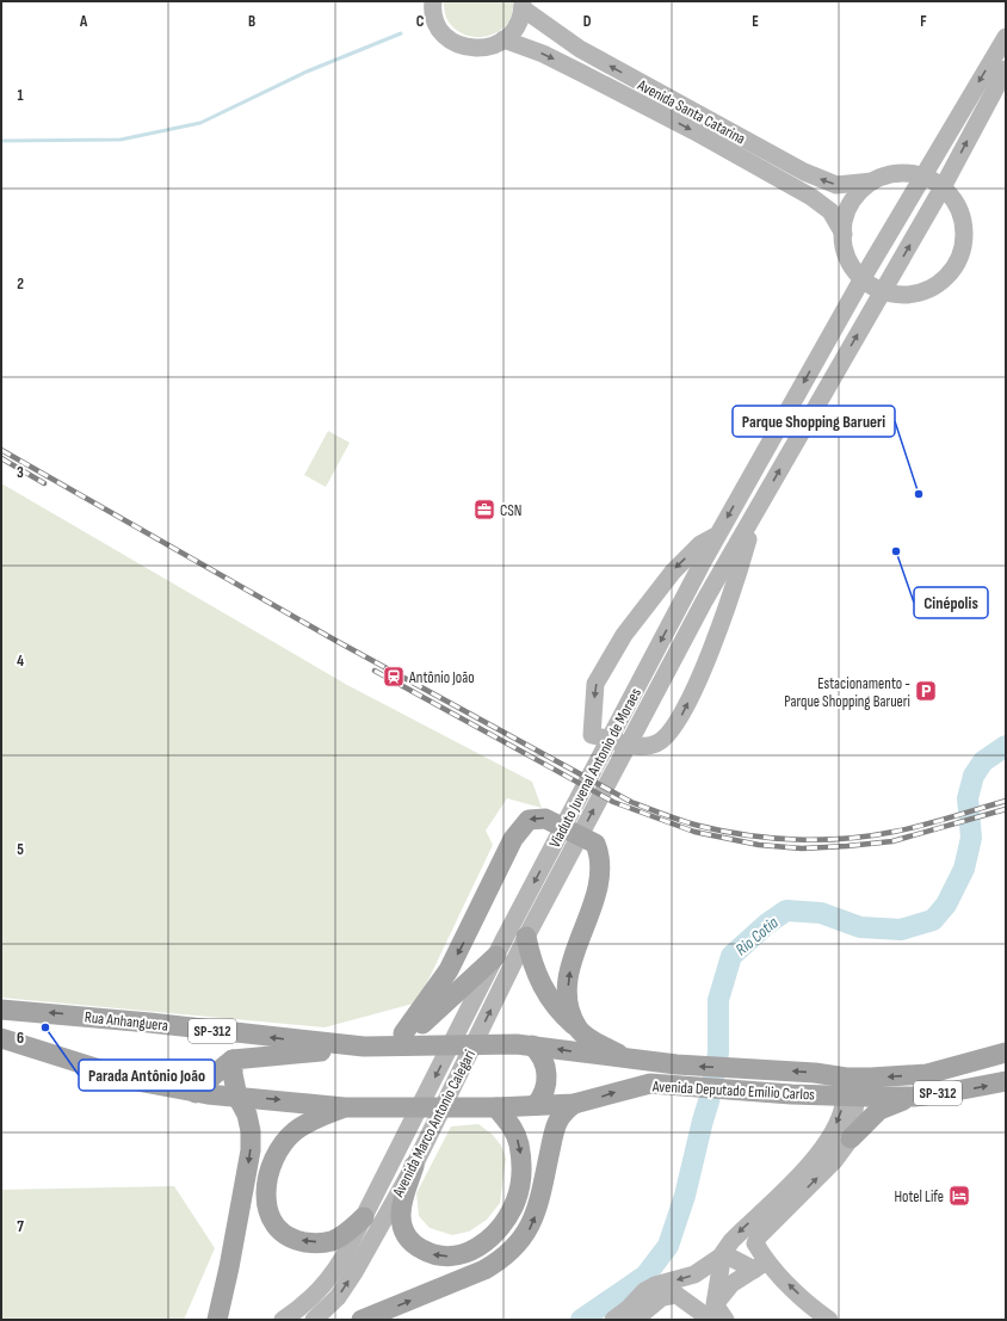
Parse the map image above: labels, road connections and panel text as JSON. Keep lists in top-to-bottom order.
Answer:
{
  "streets": {
    "main road": [
      "Avenida Santa Catarina",
      "Viaduto Juvenal Antonio de Moraes",
      "Rua Anhanguera",
      "SP-312",
      "Avenida Deputado Emílio Carlos",
      "Avenida Marco Antonio Calegari"
    ]
  },
  "crossings": [
    ["Viaduto Juvenal Antonio de Moraes", "Avenida Marco Antonio Calegari"],
    ["Rua Anhanguera", "Avenida Deputado Emílio Carlos"],
    ["SP-312", "Avenida Deputado Emílio Carlos"]
  ],
  "water": ["Rio Cotia"],
  "places": {
    "other": ["Parque Shopping Barueri", "Cinépolis", "Parada Antônio João"],
    "office": ["CSN"],
    "station": ["Antônio João"],
    "parking": ["Estacionamento - Parque Shopping Barueri"],
    "hotel": ["Hotel Life"]
  },
  "grid": {
    "columns": [
      "A",
      "B",
      "C",
      "D",
      "E",
      "F"
    ],
    "rows": [
      "1",
      "2",
      "3",
      "4",
      "5",
      "6",
      "7"
    ]
  }
}
